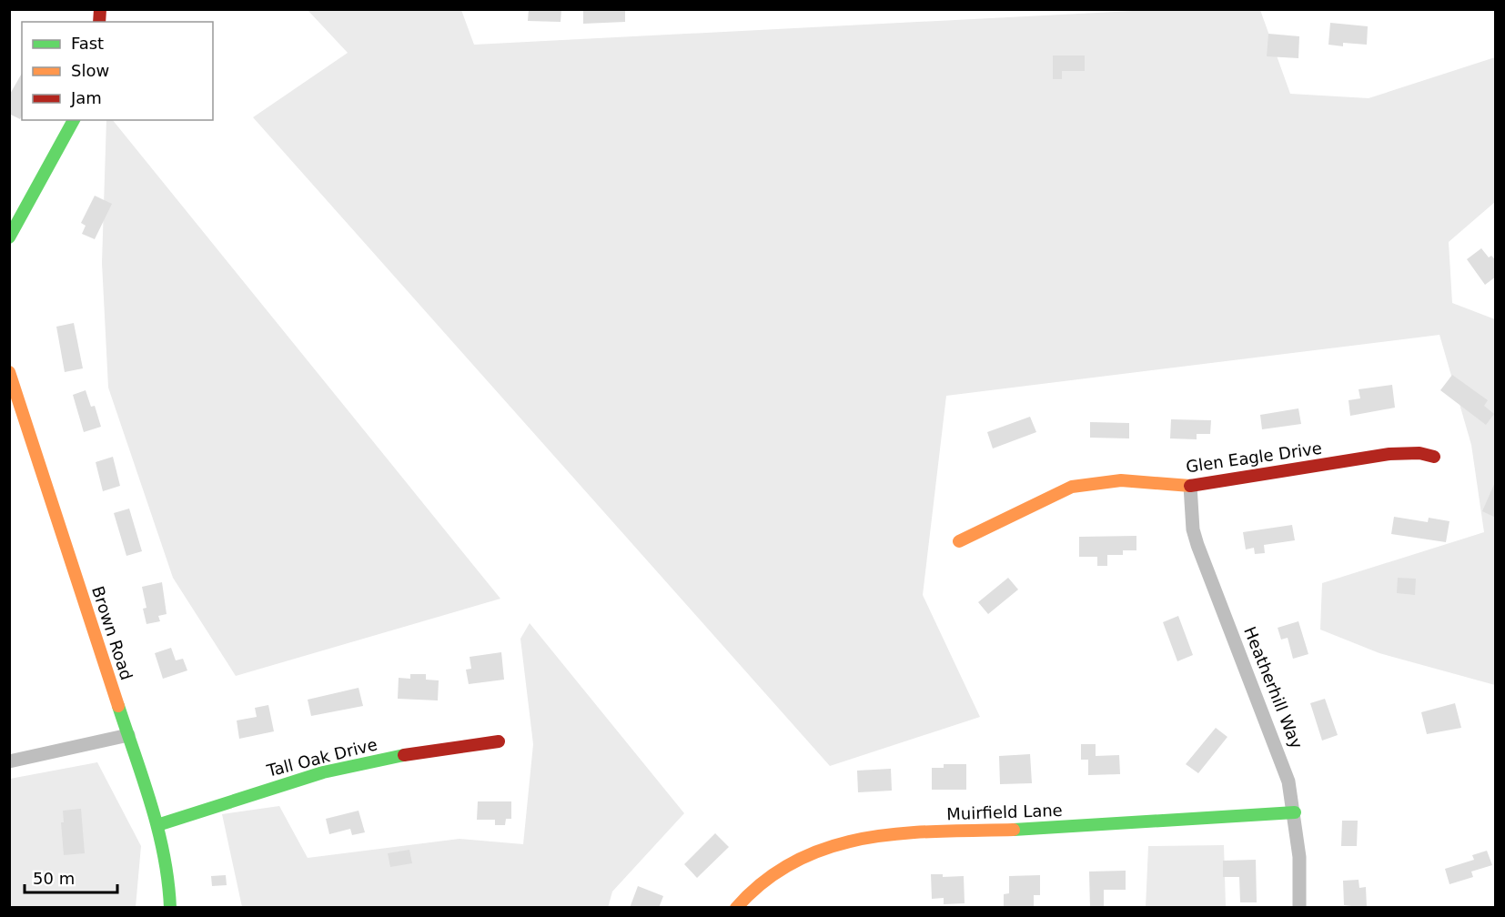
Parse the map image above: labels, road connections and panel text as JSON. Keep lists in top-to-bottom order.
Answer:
{
  "streets": {
    "street": [
      "Glen Eagle Drive",
      "Brown Road",
      "Heatherhill Way",
      "Tall Oak Drive",
      "Muirfield Lane"
    ]
  },
  "crossings": [
    ["Glen Eagle Drive", "Heatherhill Way"],
    ["Brown Road", "Tall Oak Drive"],
    ["Heatherhill Way", "Muirfield Lane"]
  ],
  "legend": ["Fast", "Slow", "Jam"],
  "scale_bar": "50 m"
}
